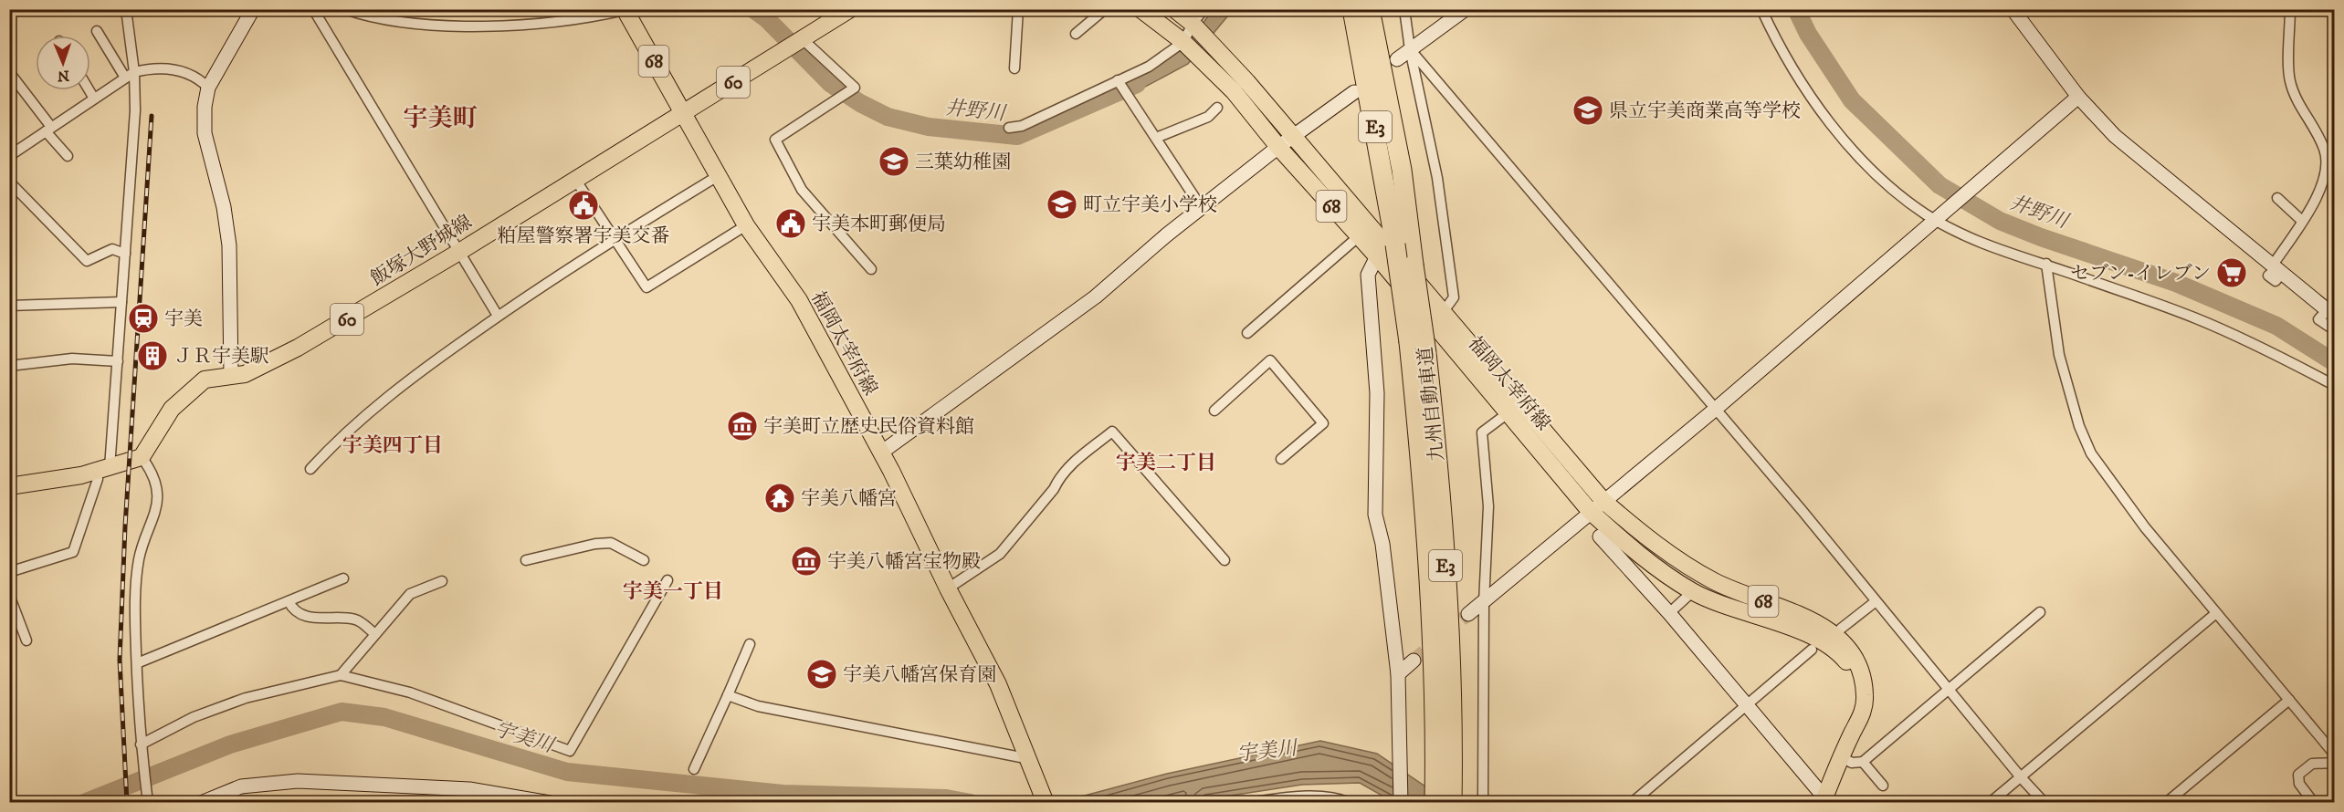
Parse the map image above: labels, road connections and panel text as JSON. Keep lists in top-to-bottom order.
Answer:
{
  "streets": {
    "highway": ["E3", "九州自動車道"],
    "main road": [
      "68",
      "60",
      "飯塚大野城線",
      "福岡太宰府線"
    ]
  },
  "crossings": [
    ["飯塚大野城線", "福岡太宰府線"]
  ],
  "districts": [
    "宇美町",
    "宇美四丁目",
    "宇美二丁目",
    "宇美一丁目"
  ],
  "water": ["井野川", "宇美川"],
  "places": {
    "school or university": [
      "県立宇美商業高等学校",
      "三葉幼稚園",
      "町立宇美小学校",
      "宇美八幡宮保育園"
    ],
    "public building": ["粕屋警察署宇美交番", "宇美本町郵便局"],
    "supermarket": ["セブン-イレブン"],
    "station": ["宇美"],
    "building": ["ＪＲ宇美駅"],
    "museum": ["宇美町立歴史民俗資料館", "宇美八幡宮宝物殿"],
    "temple": ["宇美八幡宮"]
  },
  "north": "bottom"
}
